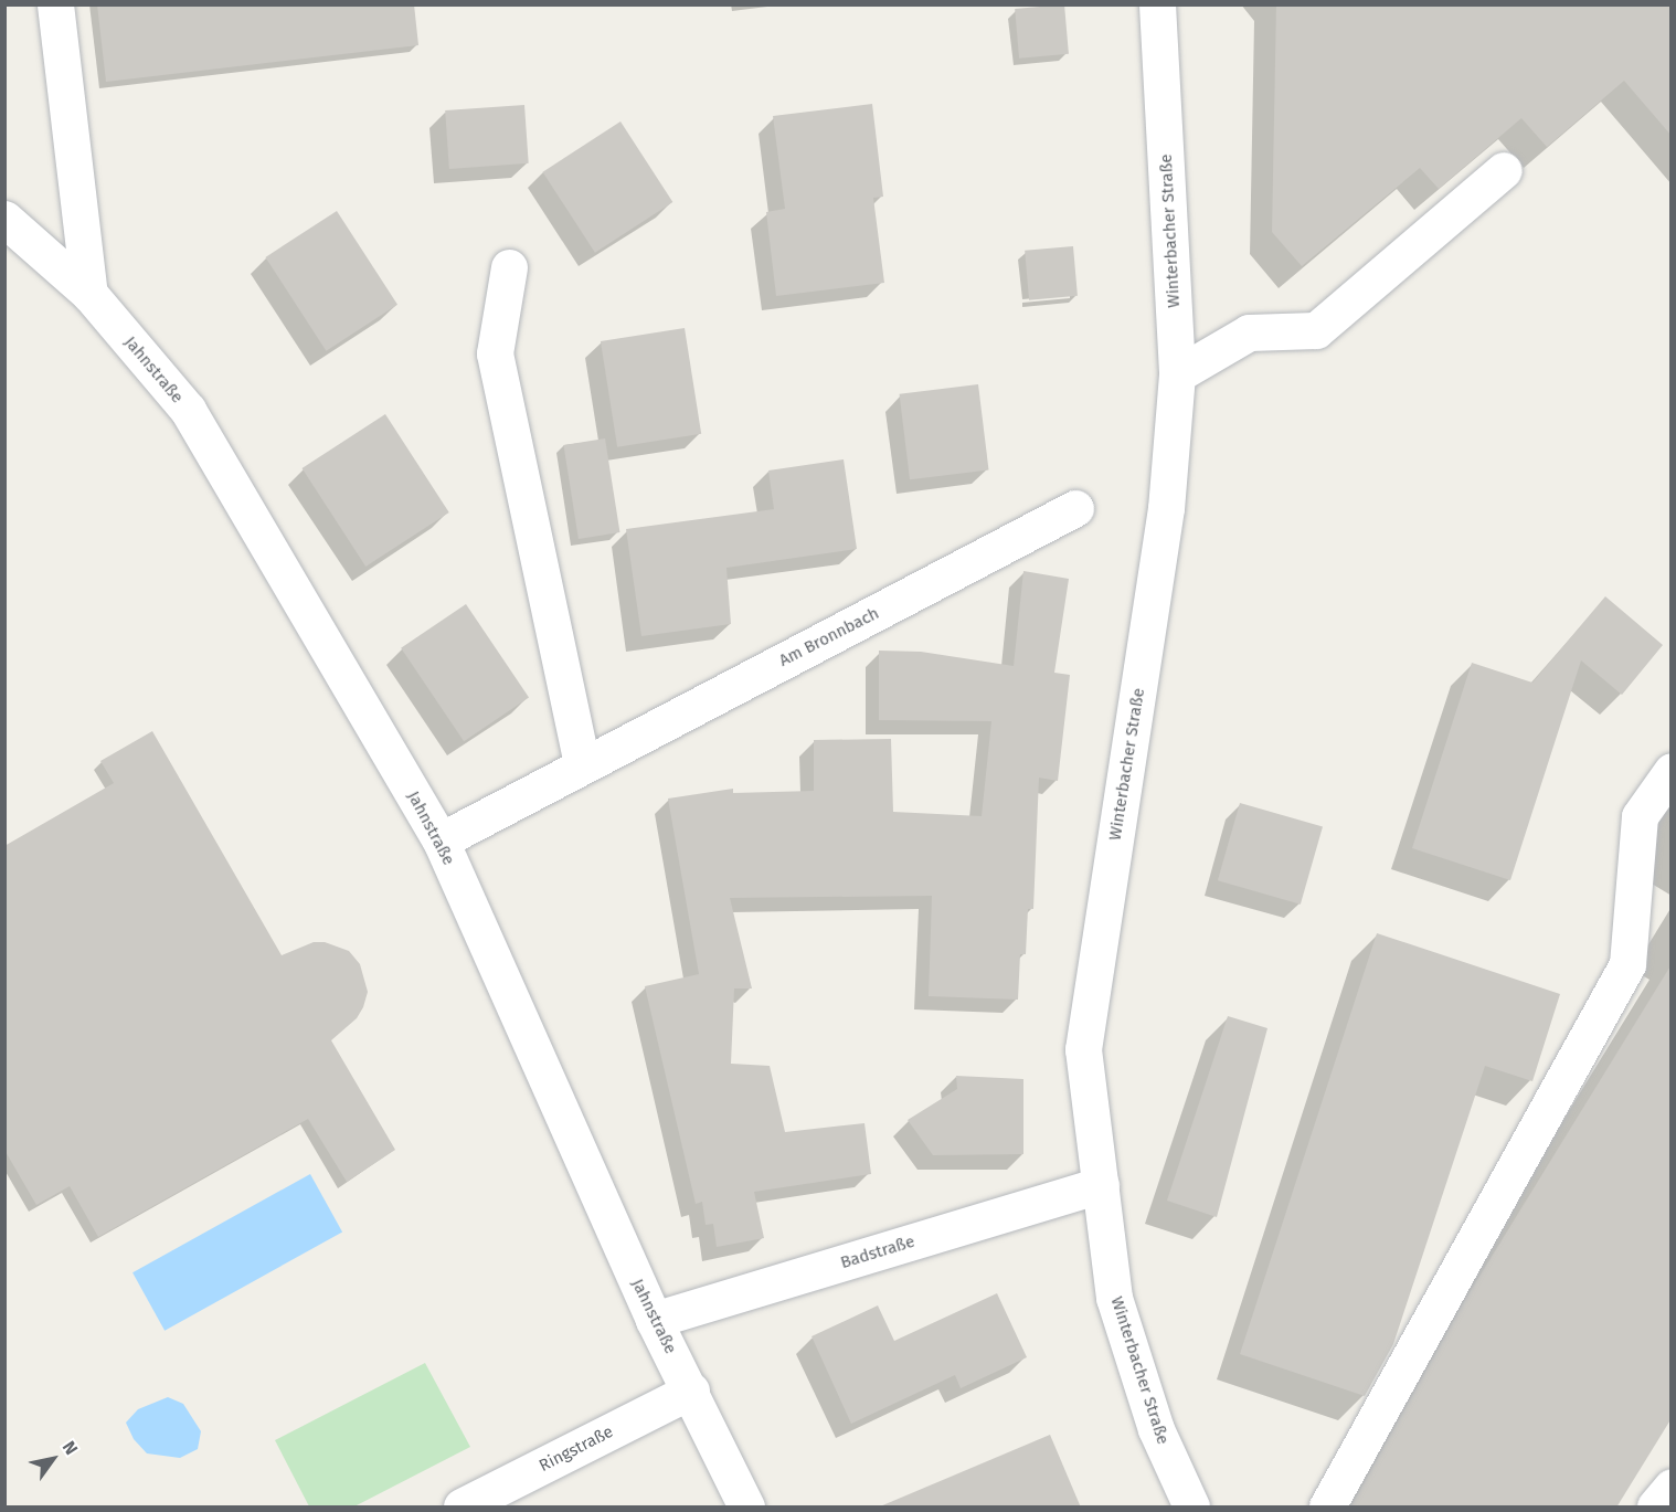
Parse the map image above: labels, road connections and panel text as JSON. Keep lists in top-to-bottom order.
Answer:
{
  "streets": {
    "street": [
      "Winterbacher Straße",
      "Jahnstraße",
      "Am Bronnbach",
      "Badstraße",
      "Ringstraße"
    ]
  },
  "crossings": [
    ["Winterbacher Straße", "Badstraße"],
    ["Jahnstraße", "Am Bronnbach"],
    ["Jahnstraße", "Badstraße"],
    ["Jahnstraße", "Ringstraße"]
  ],
  "north": "top right"
}
